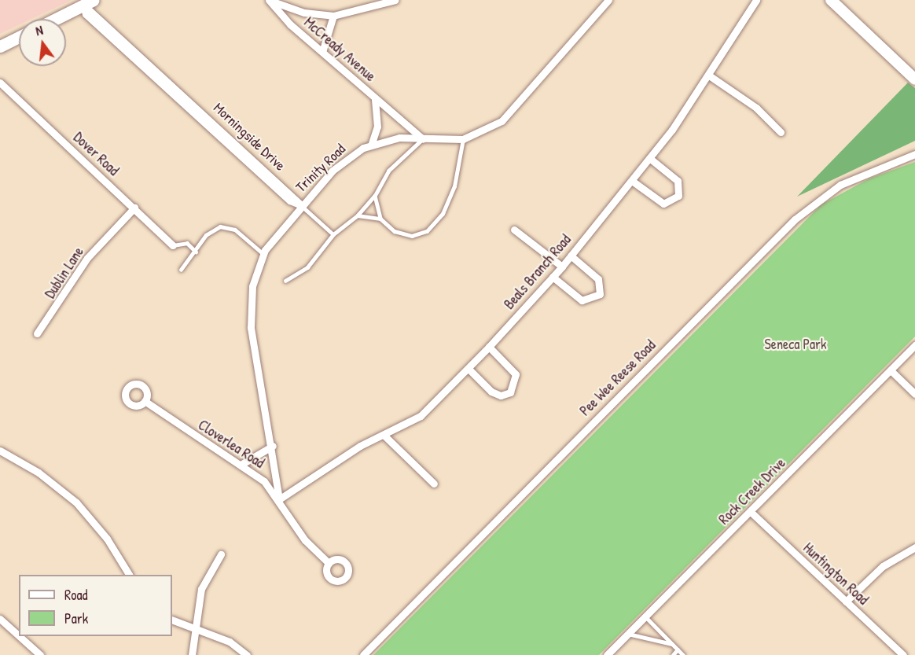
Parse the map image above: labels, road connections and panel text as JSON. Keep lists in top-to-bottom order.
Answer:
{
  "streets": {
    "street": [
      "McCready Avenue",
      "Morningside Drive",
      "Dover Road",
      "Trinity Road",
      "Beals Branch Road",
      "Dublin Lane",
      "Pee Wee Reese Road",
      "Cloverlea Road",
      "Rock Creek Drive",
      "Huntington Road"
    ]
  },
  "crossings": [
    ["McCready Avenue", "Trinity Road"],
    ["Morningside Drive", "Trinity Road"],
    ["Dover Road", "Dublin Lane"],
    ["Trinity Road", "Beals Branch Road"],
    ["Trinity Road", "Cloverlea Road"],
    ["Beals Branch Road", "Cloverlea Road"],
    ["Rock Creek Drive", "Huntington Road"]
  ],
  "parks": ["Seneca Park"],
  "legend": ["Road", "Park"],
  "north": "top"
}
